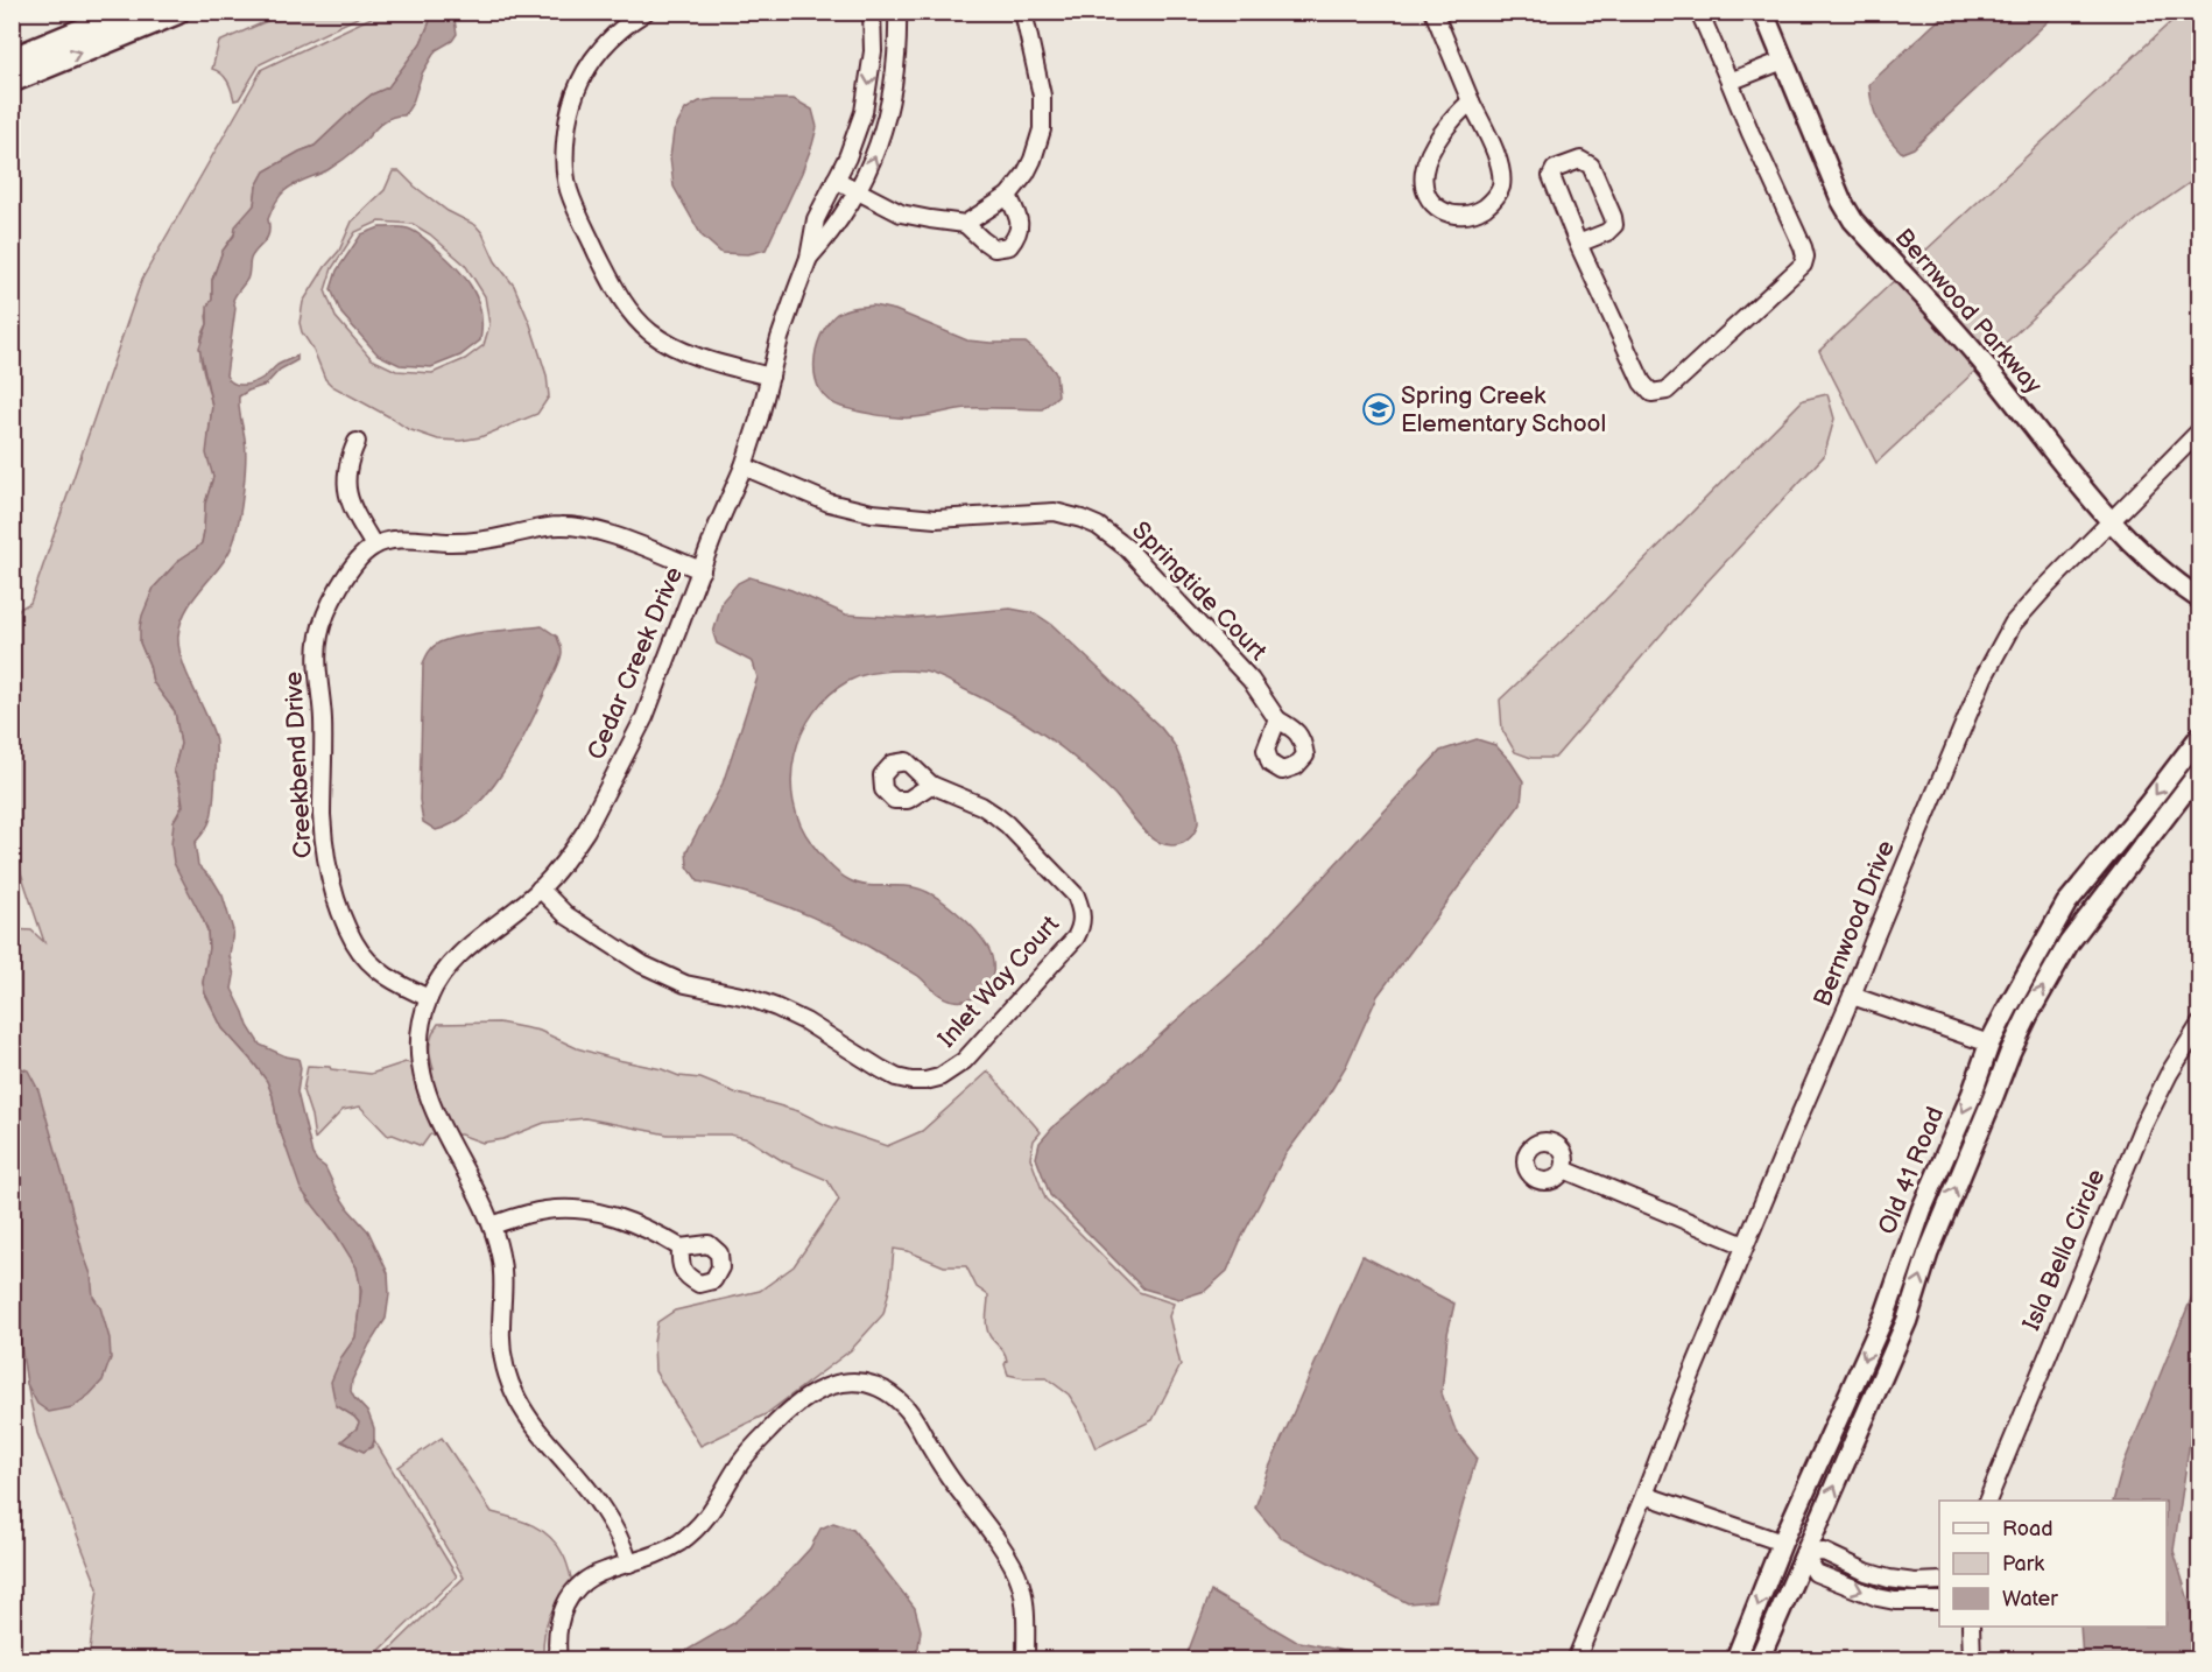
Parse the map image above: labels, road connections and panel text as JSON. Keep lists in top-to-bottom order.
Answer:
{
  "streets": {
    "street": [
      "Bernwood Parkway",
      "Springtide Court",
      "Cedar Creek Drive",
      "Creekbend Drive",
      "Bernwood Drive",
      "Inlet Way Court",
      "Old 41 Road",
      "Isla Bella Circle"
    ]
  },
  "crossings": [
    ["Bernwood Parkway", "Bernwood Drive"],
    ["Springtide Court", "Cedar Creek Drive"],
    ["Cedar Creek Drive", "Creekbend Drive"],
    ["Cedar Creek Drive", "Inlet Way Court"]
  ],
  "places": {
    "school or university": ["Spring Creek Elementary School"]
  },
  "legend": ["Road", "Park", "Water"]
}
